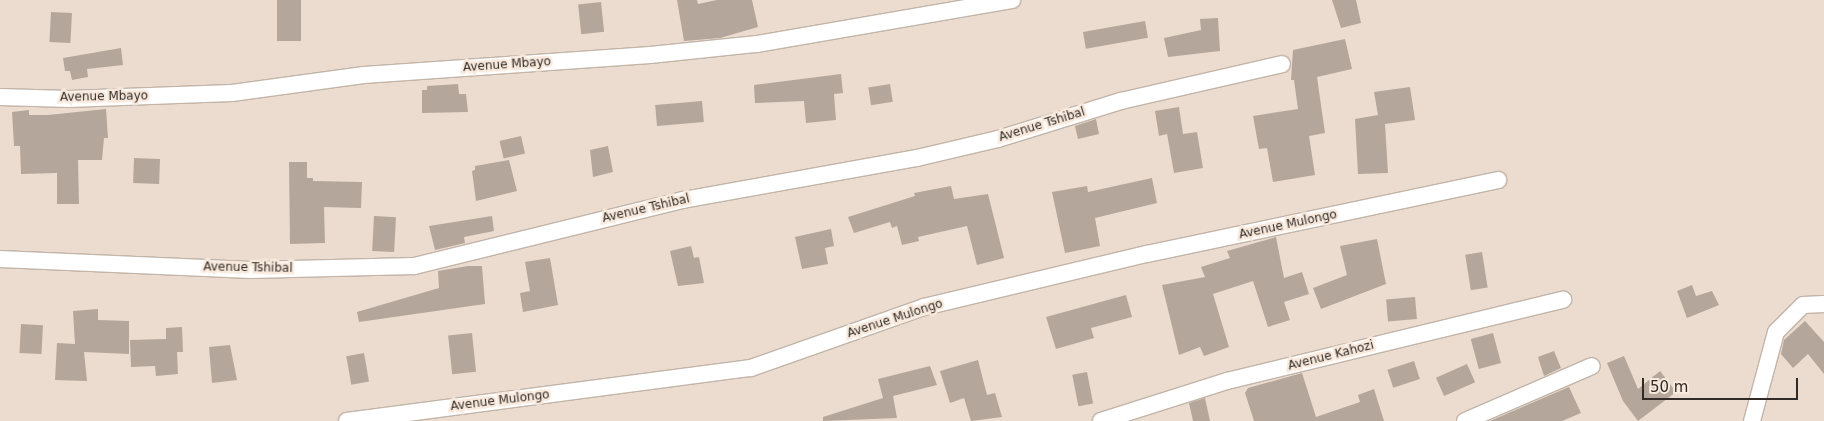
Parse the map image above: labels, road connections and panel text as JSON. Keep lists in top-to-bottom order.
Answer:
{
  "streets": {
    "street": [
      "Avenue Mbayo",
      "Avenue Tshibal",
      "Avenue Mulongo",
      "Avenue Kahozi"
    ]
  },
  "scale_bar": "50 m"
}
